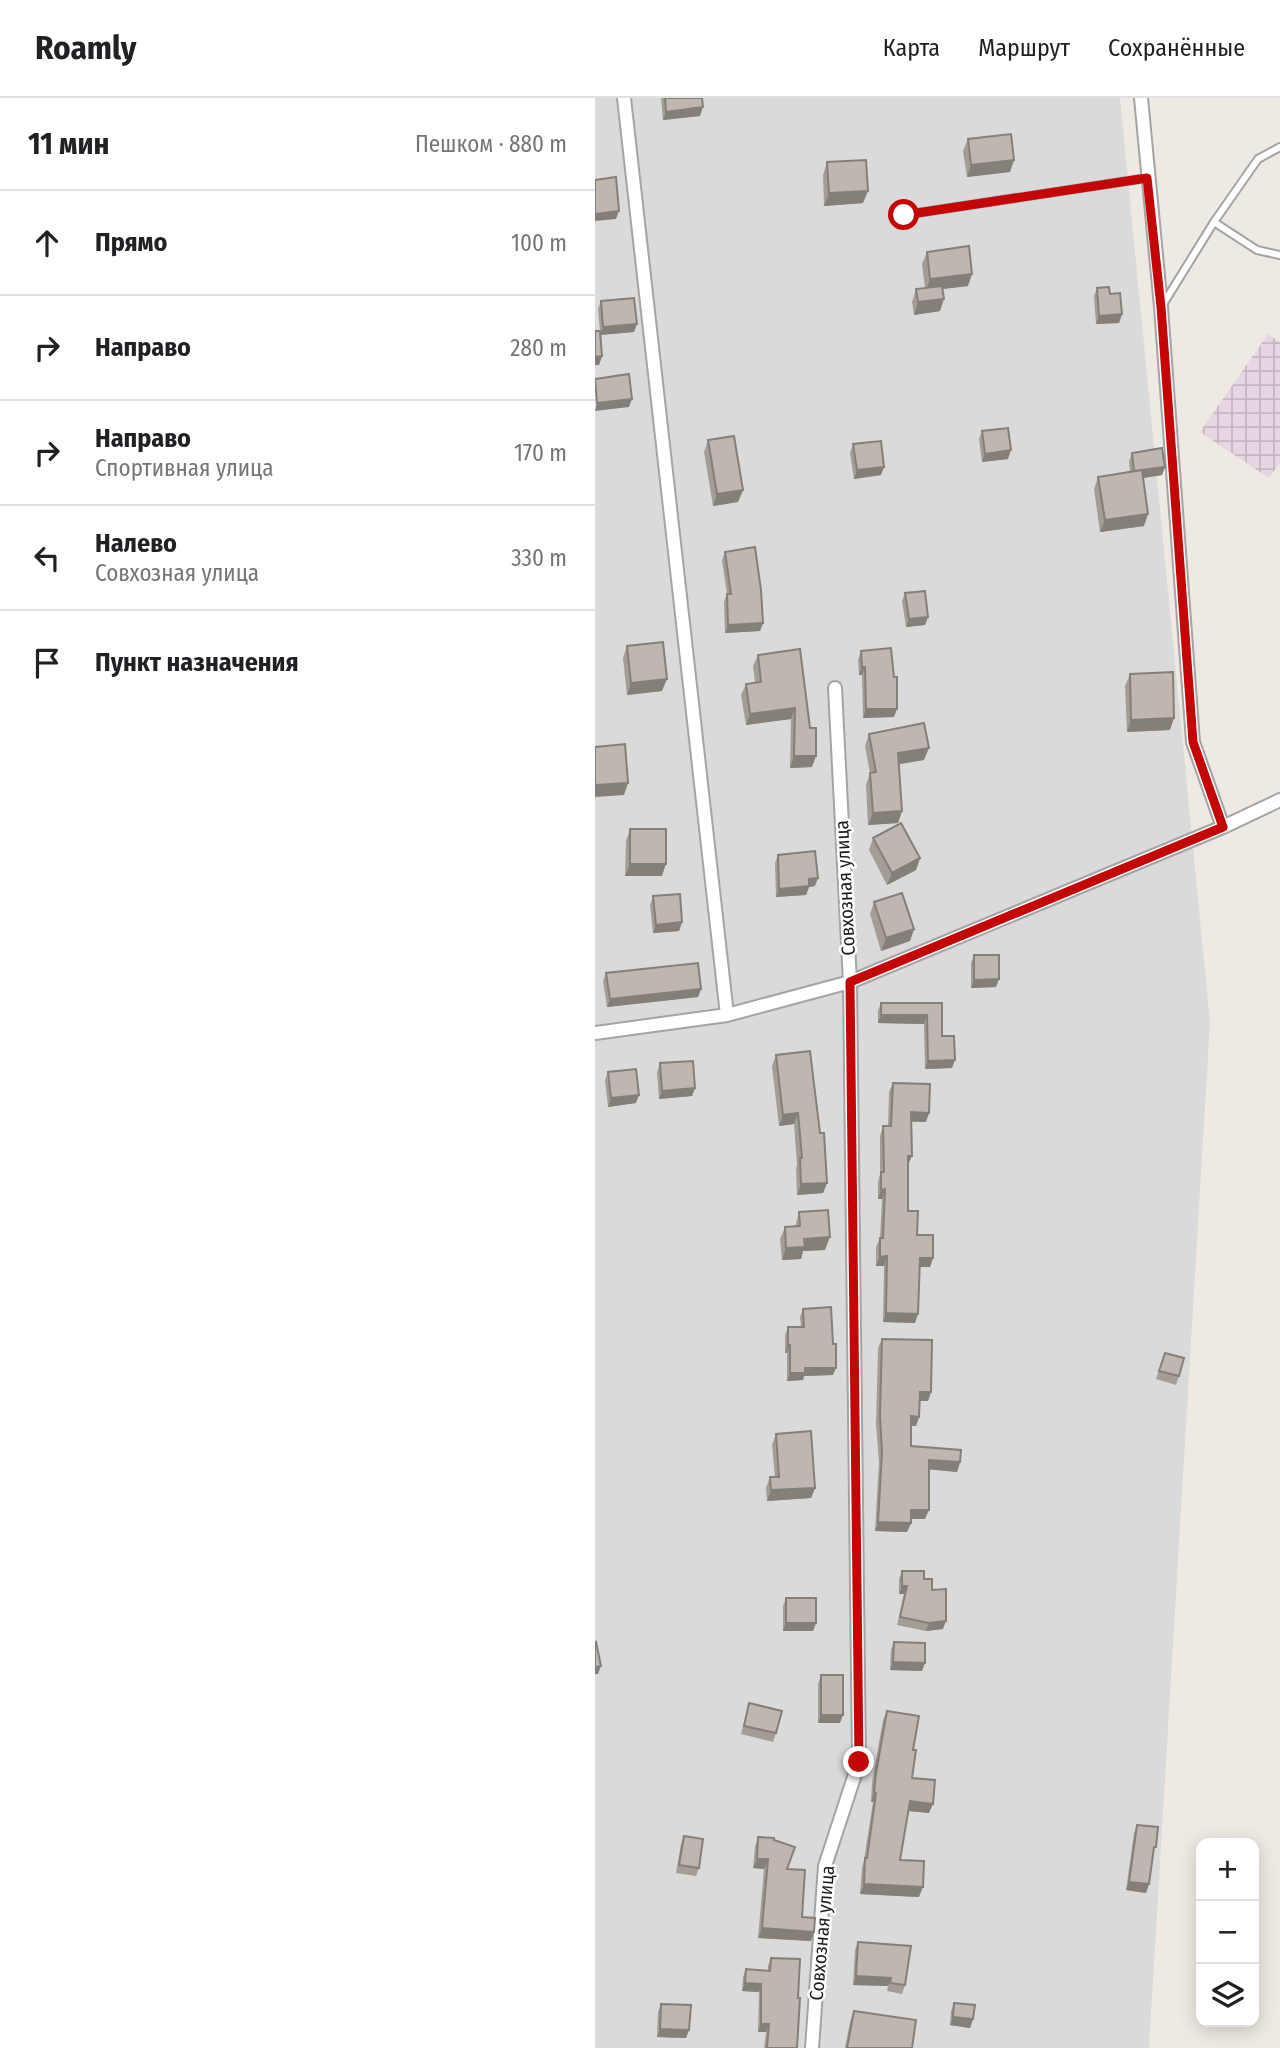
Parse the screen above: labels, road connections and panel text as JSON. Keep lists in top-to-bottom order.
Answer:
{
  "streets": {
    "street": ["Совхозная улица"]
  },
  "page": {
    "header": "Roamly",
    "nav": ["Карта", "Маршрут", "Сохранённые"],
    "heading": ["11 мин", "Пешком · 880 m"],
    "list": [
      ["Прямо", "100 m"],
      ["Направо", "280 m"],
      ["Направо", "Спортивная улица", "170 m"],
      ["Налево", "Совхозная улица", "330 m"],
      "Пункт назначения"
    ],
    "map_buttons": ["+", "−"]
  }
}
